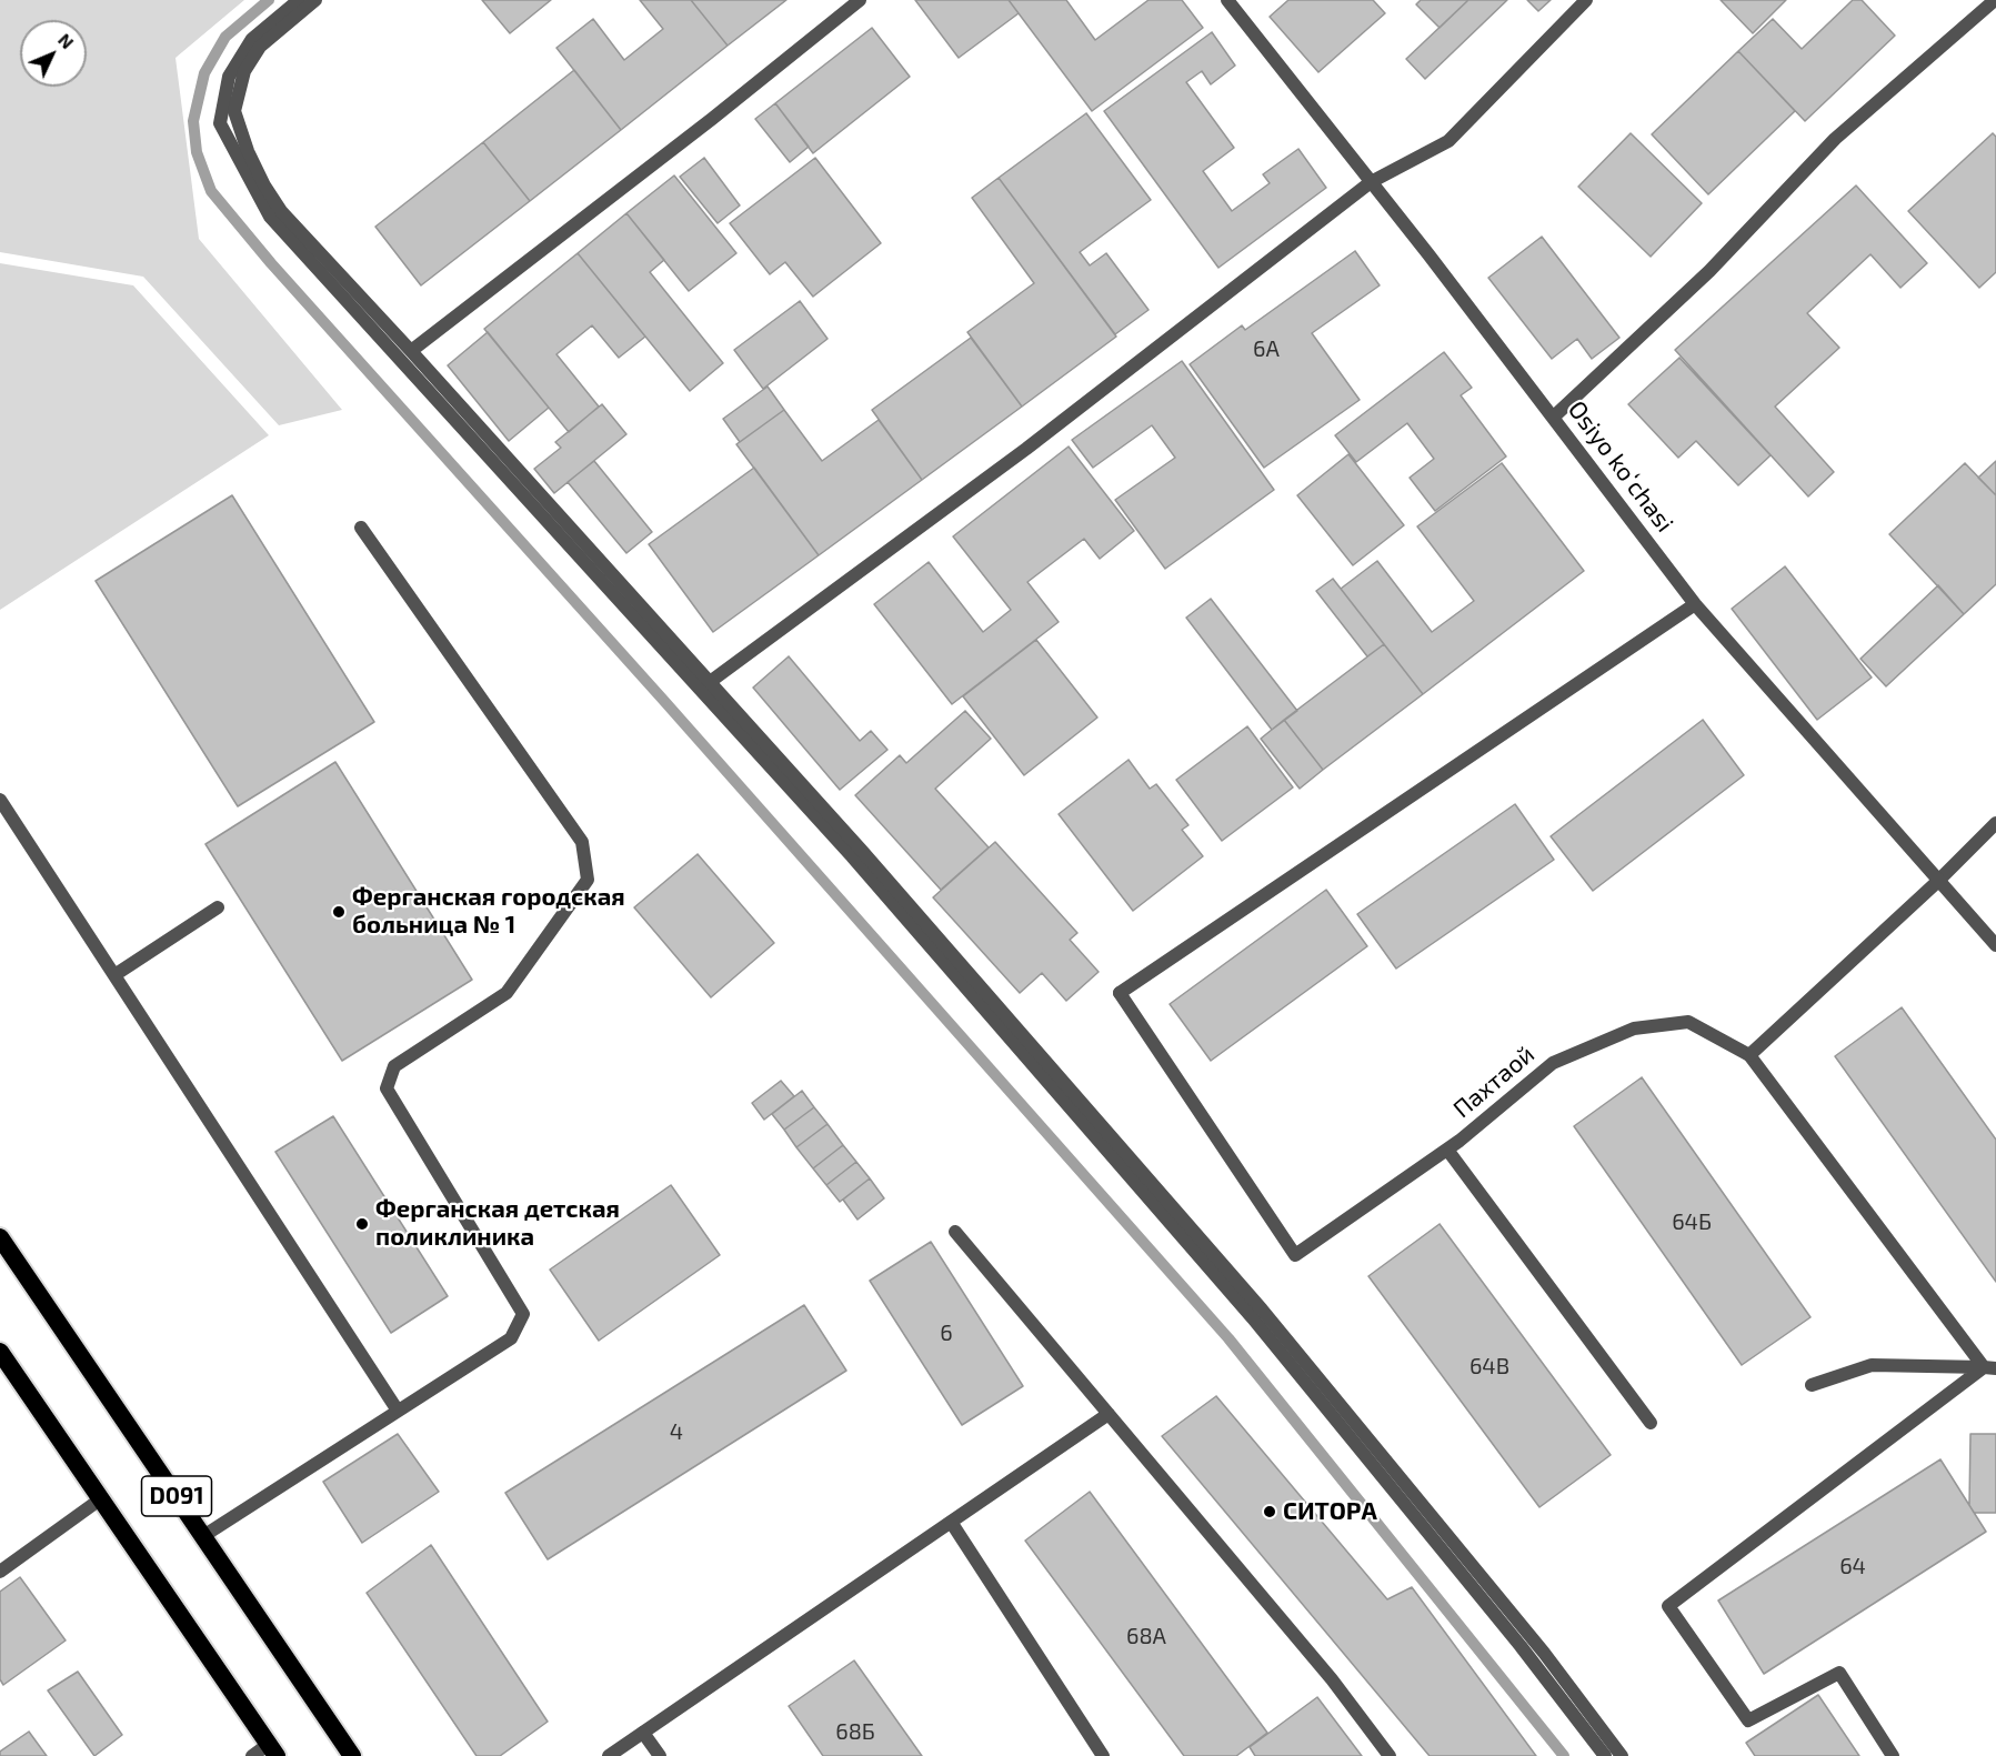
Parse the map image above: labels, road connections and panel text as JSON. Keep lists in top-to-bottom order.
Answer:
{
  "streets": {
    "highway": ["D091"],
    "street": ["Osiyo koʻchasi", "Пахтаой"]
  },
  "crossings": [
    ["Osiyo koʻchasi", "Пахтаой"]
  ],
  "places": ["Ферганская городская больница № 1", "Ферганская детская поликлиника", "СИТОРА"],
  "house_numbers": [
    "6А",
    "64Б",
    "6",
    "64В",
    "4",
    "64",
    "68А",
    "68Б"
  ],
  "north": "top right"
}
